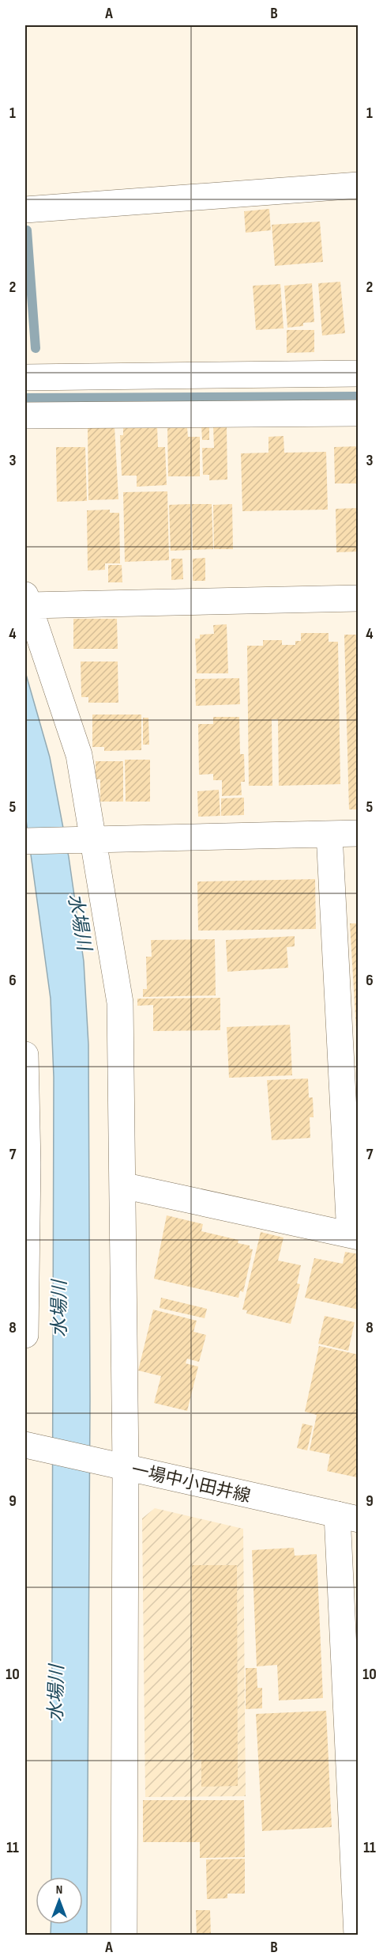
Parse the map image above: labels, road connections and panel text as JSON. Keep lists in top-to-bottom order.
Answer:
{
  "streets": {
    "street": ["一場中小田井線"]
  },
  "water": ["水場川"],
  "north": "top",
  "grid": {
    "columns": ["A", "B"],
    "rows": [
      "1",
      "2",
      "3",
      "4",
      "5",
      "6",
      "7",
      "8",
      "9",
      "10",
      "11"
    ]
  }
}
